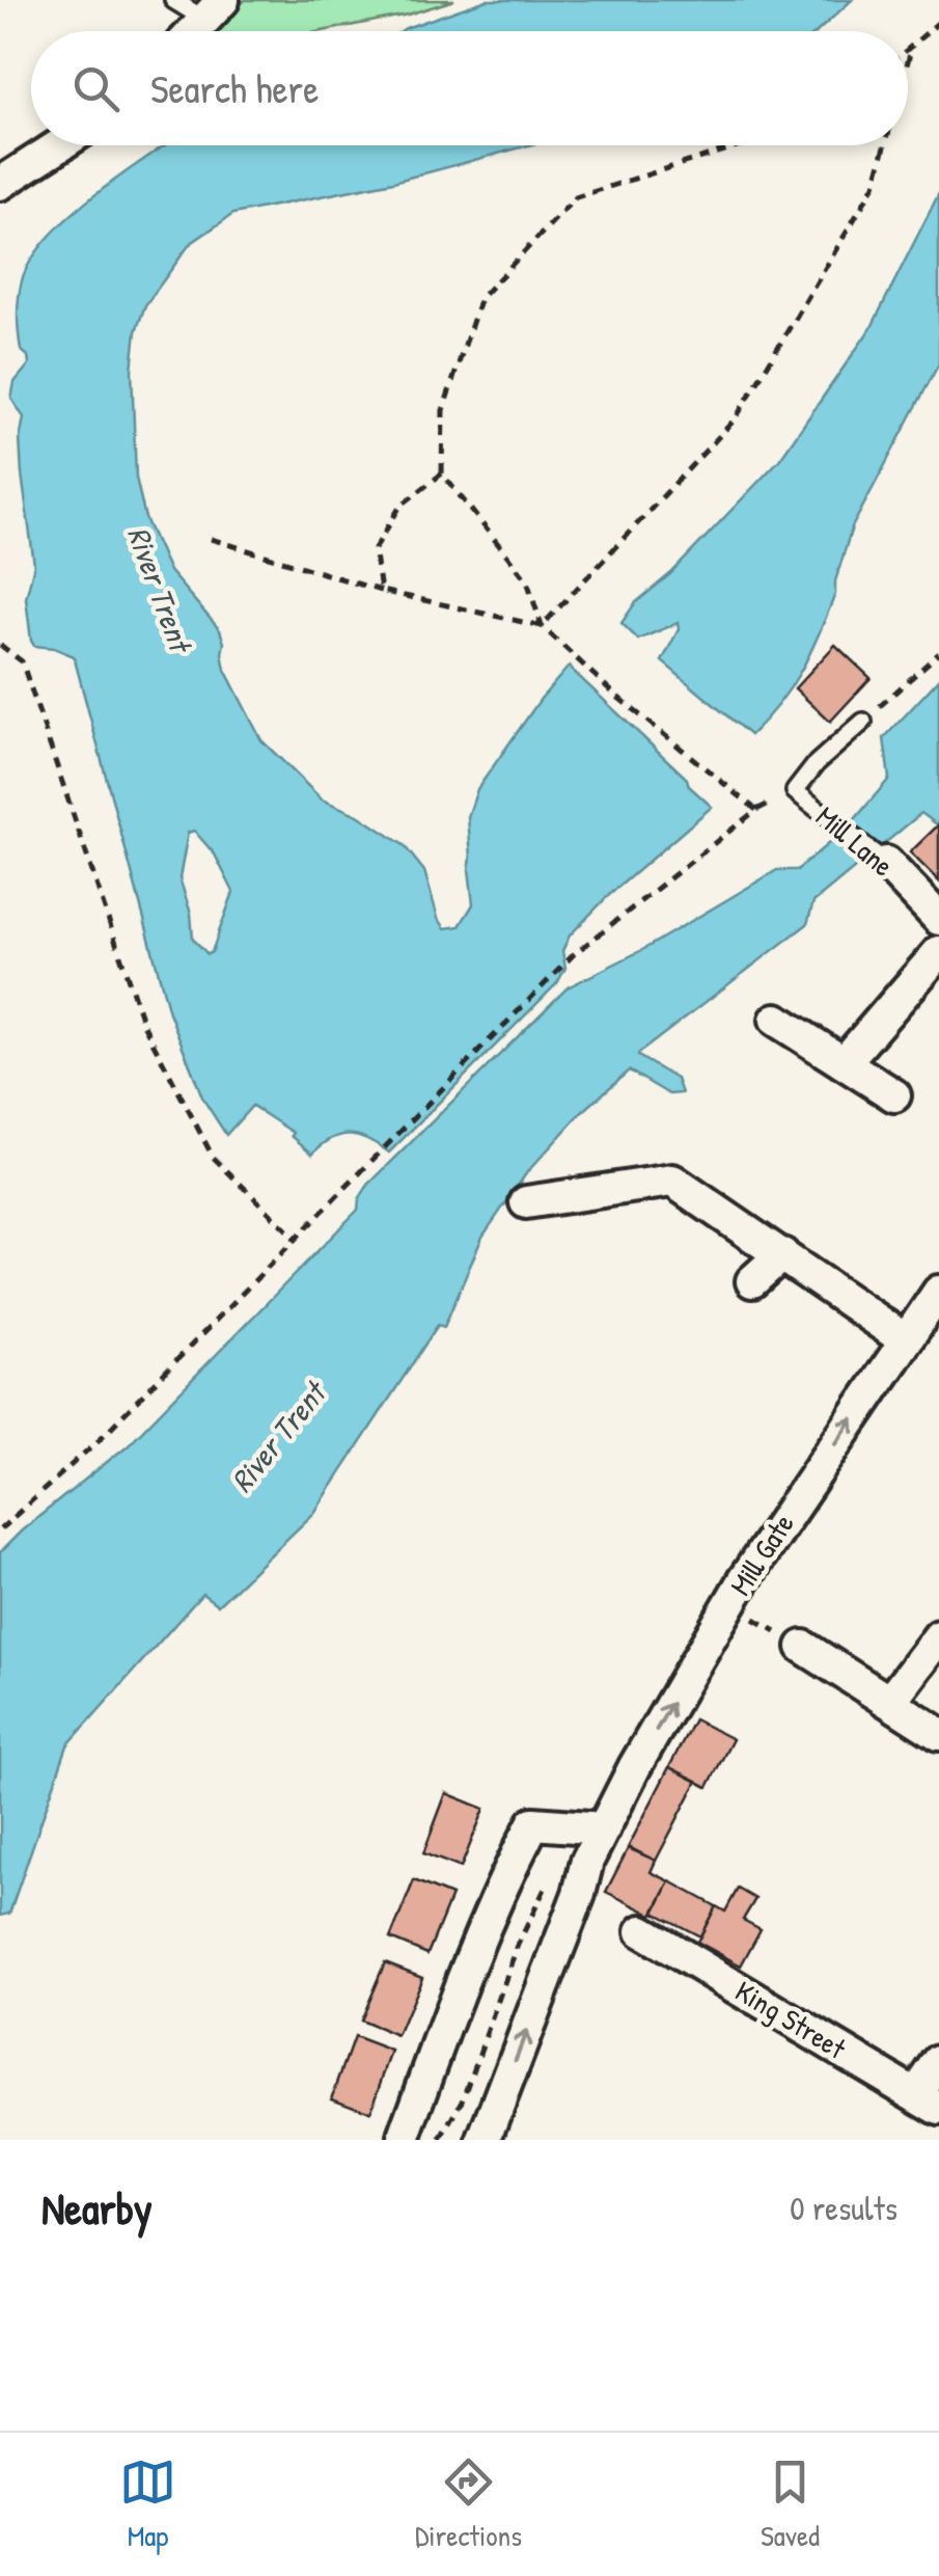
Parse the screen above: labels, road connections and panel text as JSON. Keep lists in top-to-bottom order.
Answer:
{
  "streets": {
    "street": ["Mill Lane", "Mill Gate", "King Street"]
  },
  "one_way": ["Mill Gate"],
  "water": ["River Trent"],
  "page": {
    "search": "Search here",
    "heading": ["Nearby", "0 results"],
    "nav": ["Map", "Directions", "Saved"]
  }
}
